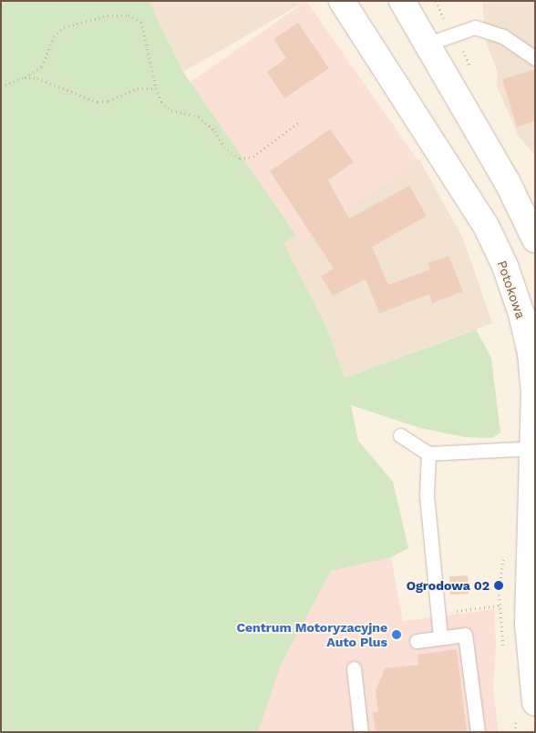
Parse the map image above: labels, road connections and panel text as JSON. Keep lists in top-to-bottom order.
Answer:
{
  "streets": {
    "main road": ["Potokowa"]
  },
  "places": ["Ogrodowa 02", "Centrum Motoryzacyjne Auto Plus"]
}
